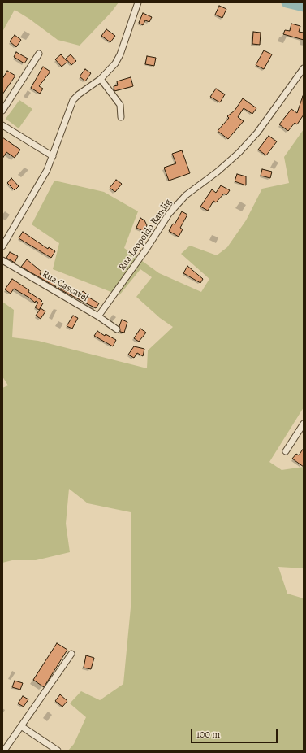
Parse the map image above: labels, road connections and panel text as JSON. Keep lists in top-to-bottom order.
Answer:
{
  "streets": {
    "street": ["Rua Leopoldo Randig", "Rua Cascavel"]
  },
  "crossings": [
    ["Rua Leopoldo Randig", "Rua Cascavel"]
  ],
  "scale_bar": "100 m"
}
